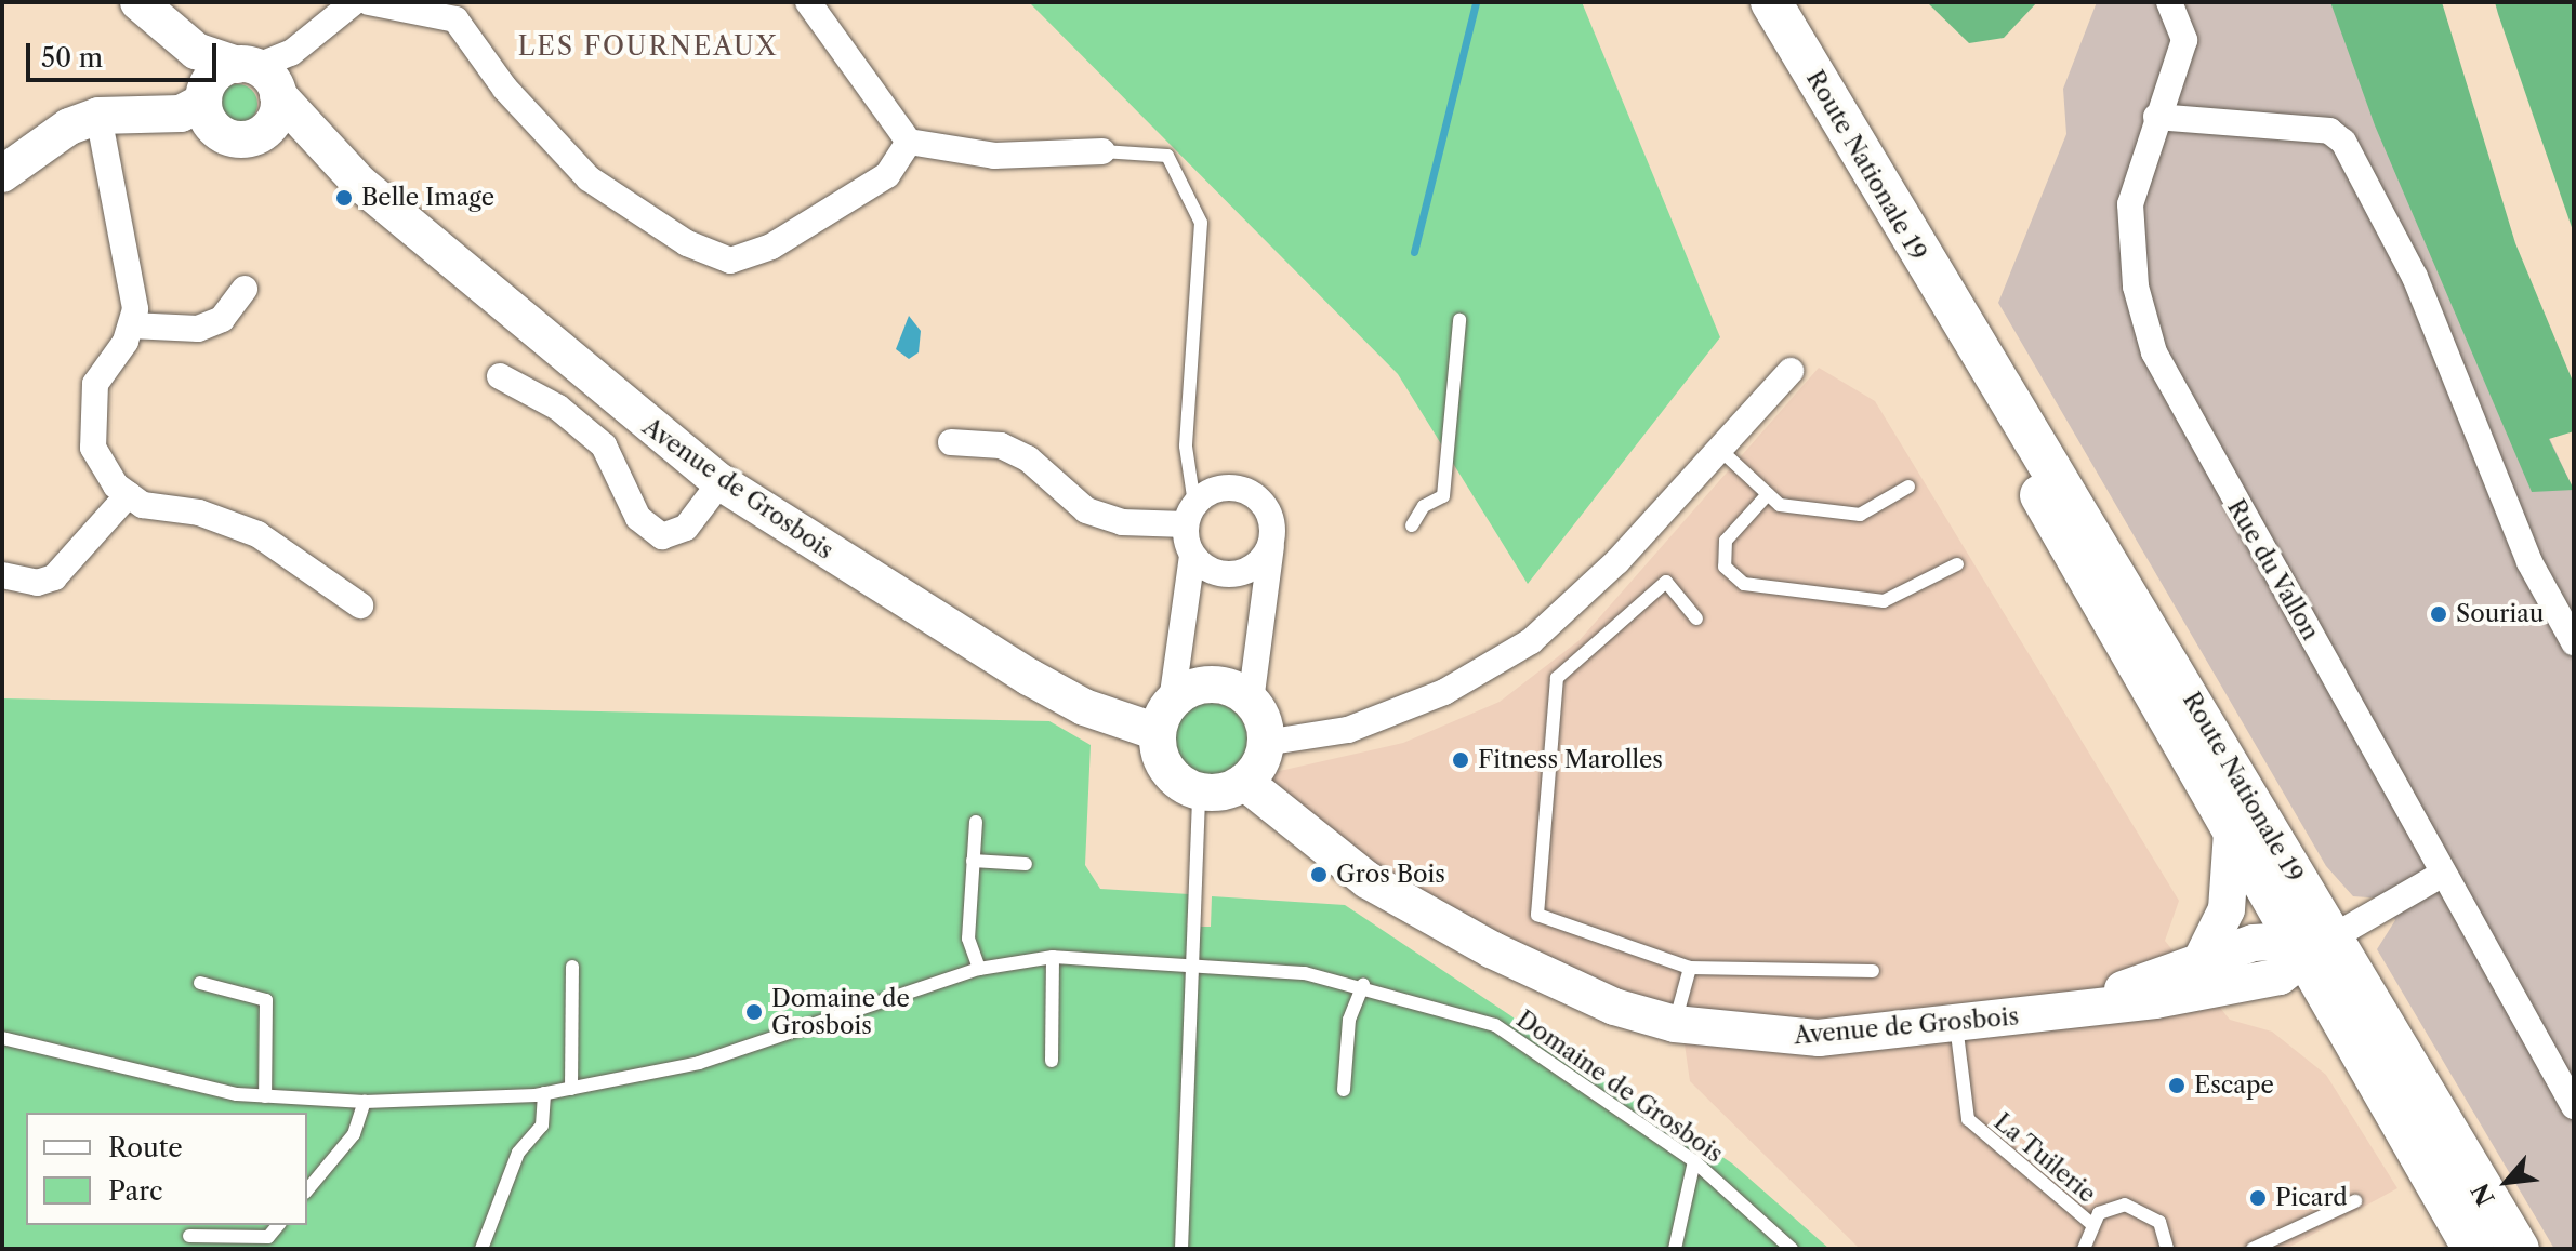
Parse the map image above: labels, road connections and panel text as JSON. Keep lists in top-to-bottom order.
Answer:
{
  "streets": {
    "main road": ["Route Nationale 19"],
    "street": ["Avenue de Grosbois", "Rue du Vallon"],
    "lane": ["Domaine de Grosbois", "La Tuilerie"]
  },
  "crossings": [
    ["Route Nationale 19", "Avenue de Grosbois"],
    ["Avenue de Grosbois", "La Tuilerie"]
  ],
  "districts": ["LES FOURNEAUX"],
  "places": [
    "Belle Image",
    "Souriau",
    "Fitness Marolles",
    "Gros Bois",
    "Domaine de Grosbois",
    "Escape",
    "Picard"
  ],
  "legend": ["Route", "Parc"],
  "scale_bar": "50 m",
  "north": "bottom left"
}
